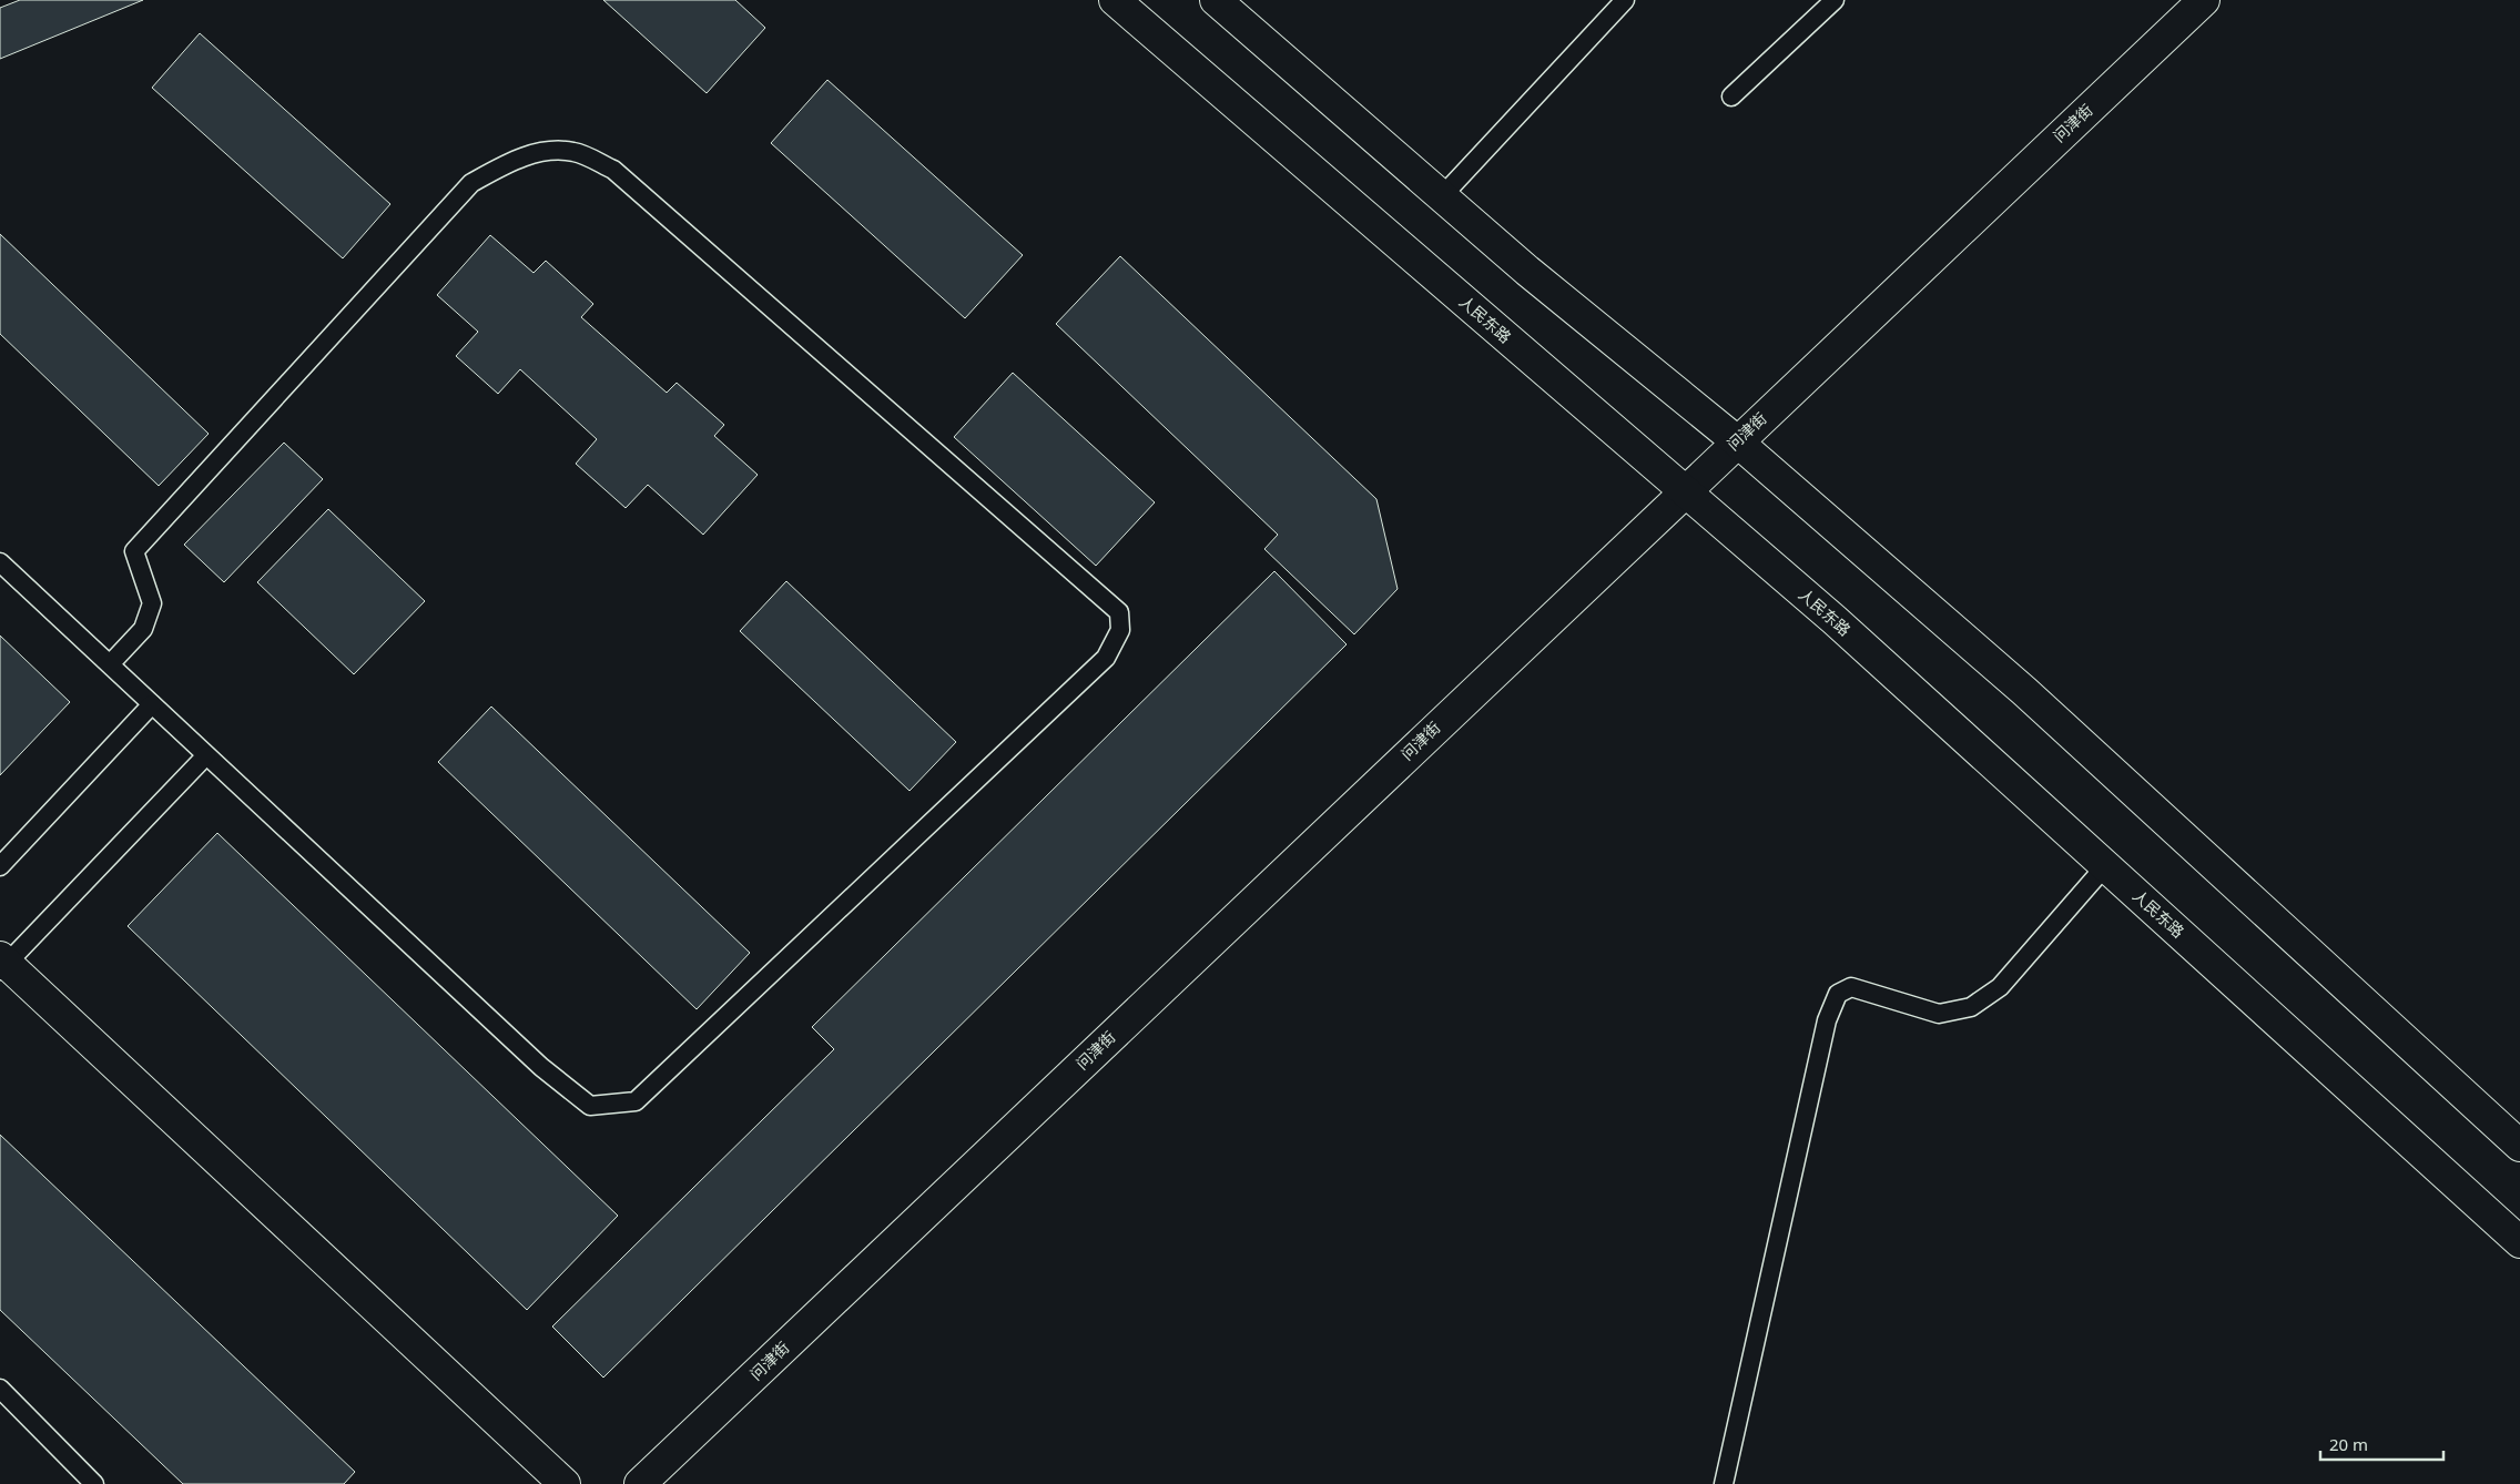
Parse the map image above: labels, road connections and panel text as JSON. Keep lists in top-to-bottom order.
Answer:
{
  "streets": {
    "main road": ["问津街", "人民东路"]
  },
  "crossings": [
    ["问津街", "人民东路"]
  ],
  "scale_bar": "20 m"
}
